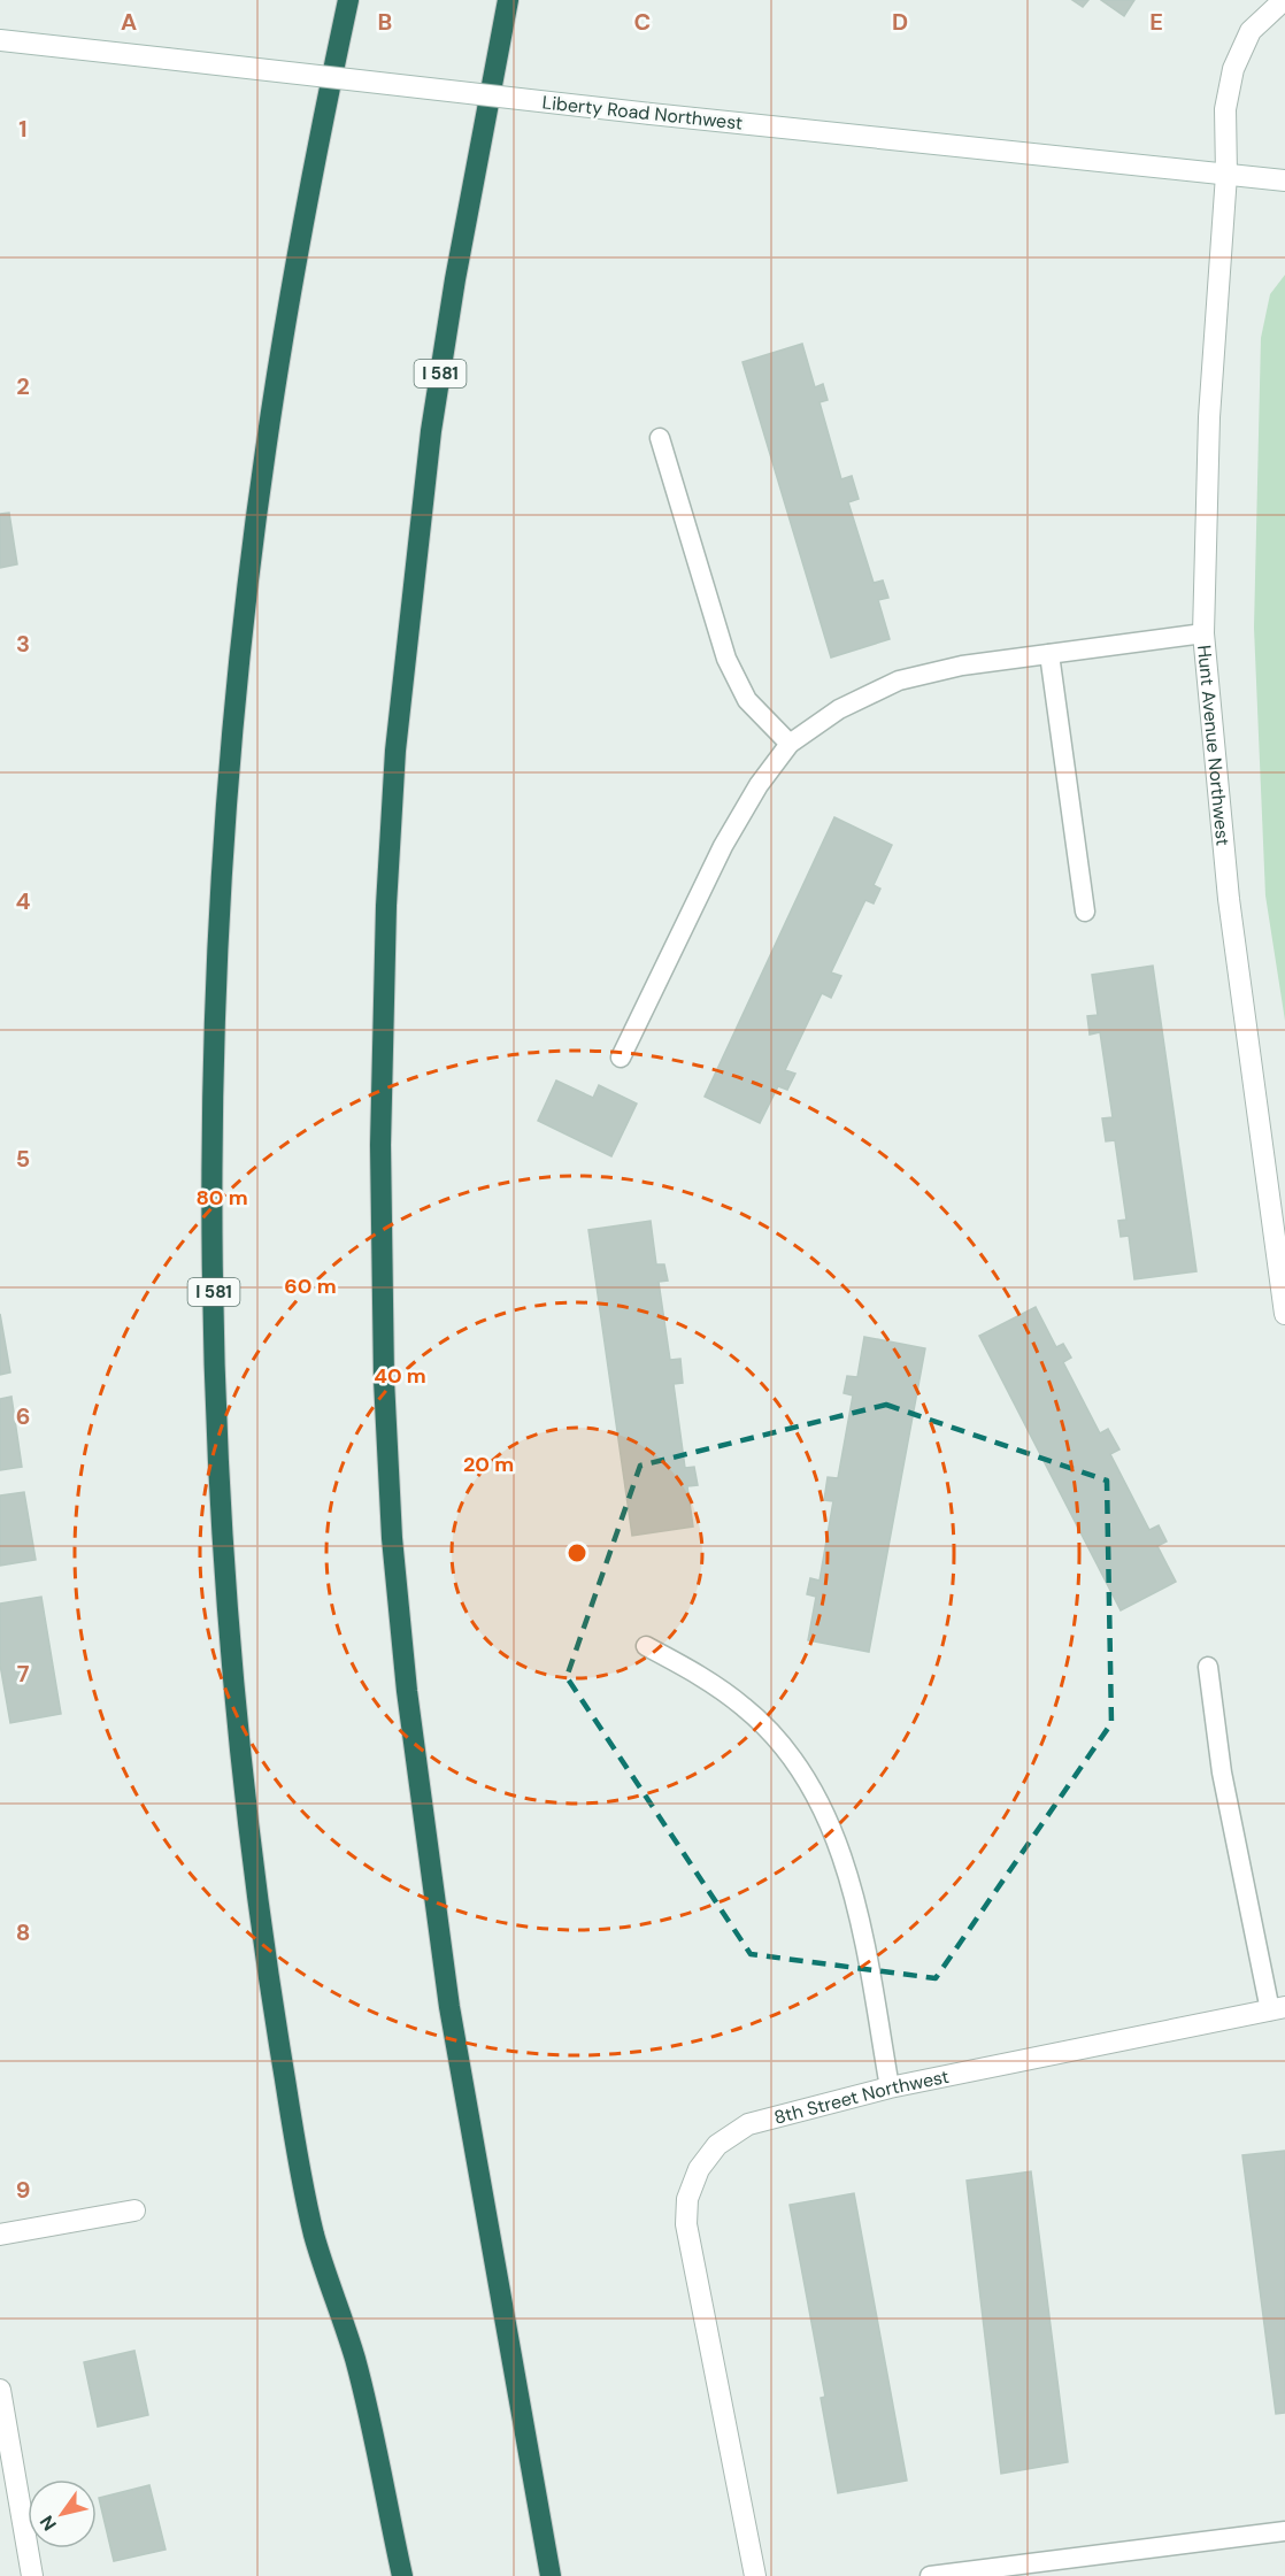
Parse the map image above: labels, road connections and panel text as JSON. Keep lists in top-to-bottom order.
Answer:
{
  "streets": {
    "highway": ["I 581"],
    "street": ["Liberty Road Northwest", "Hunt Avenue Northwest", "8th Street Northwest"]
  },
  "crossings": [
    ["Liberty Road Northwest", "Hunt Avenue Northwest"]
  ],
  "north": "bottom left",
  "grid": {
    "columns": [
      "A",
      "B",
      "C",
      "D",
      "E"
    ],
    "rows": [
      "1",
      "2",
      "3",
      "4",
      "5",
      "6",
      "7",
      "8",
      "9"
    ]
  },
  "rings": [
    "80 m",
    "60 m",
    "40 m",
    "20 m"
  ]
}
